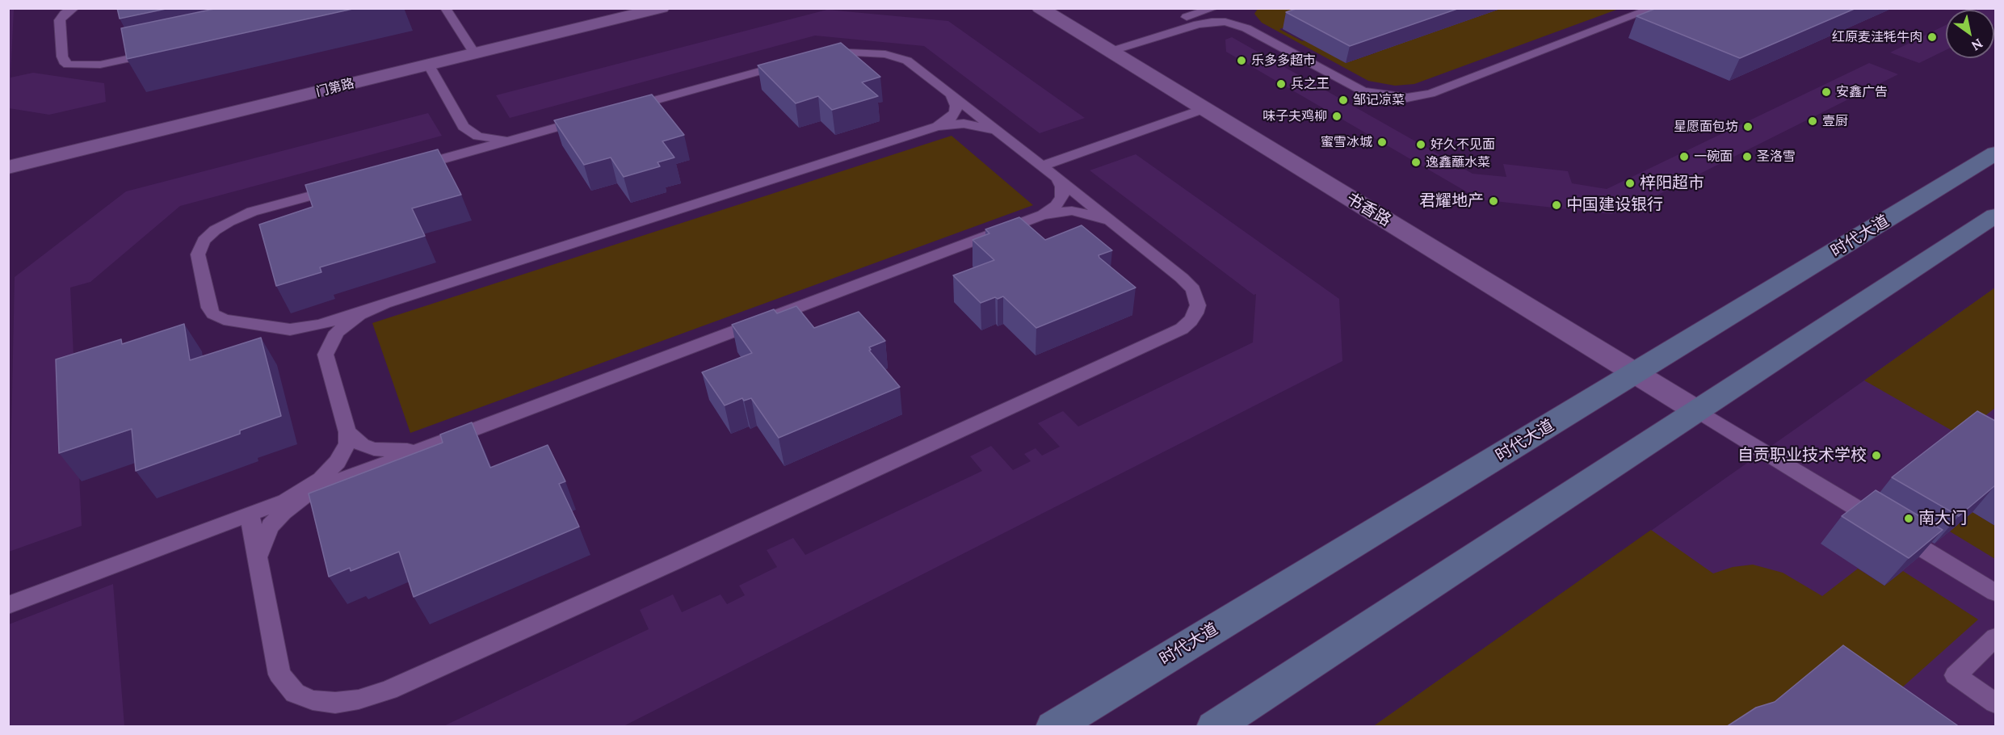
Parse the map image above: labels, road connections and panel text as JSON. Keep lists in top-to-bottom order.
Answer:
{
  "streets": {
    "main road": ["时代大道"],
    "street": ["门第路", "书香路"]
  },
  "crossings": [
    ["书香路", "时代大道"]
  ],
  "places": [
    "红原麦洼牦牛肉",
    "乐多多超市",
    "兵之王",
    "安鑫广告",
    "邹记凉菜",
    "味子夫鸡柳",
    "壹厨",
    "星愿面包坊",
    "蜜雪冰城",
    "好久不见面",
    "一碗面",
    "圣洛雪",
    "逸鑫蘸水菜",
    "梓阳超市",
    "君耀地产",
    "中国建设银行",
    "自贡职业技术学校",
    "南大门"
  ],
  "north": "bottom right"
}
